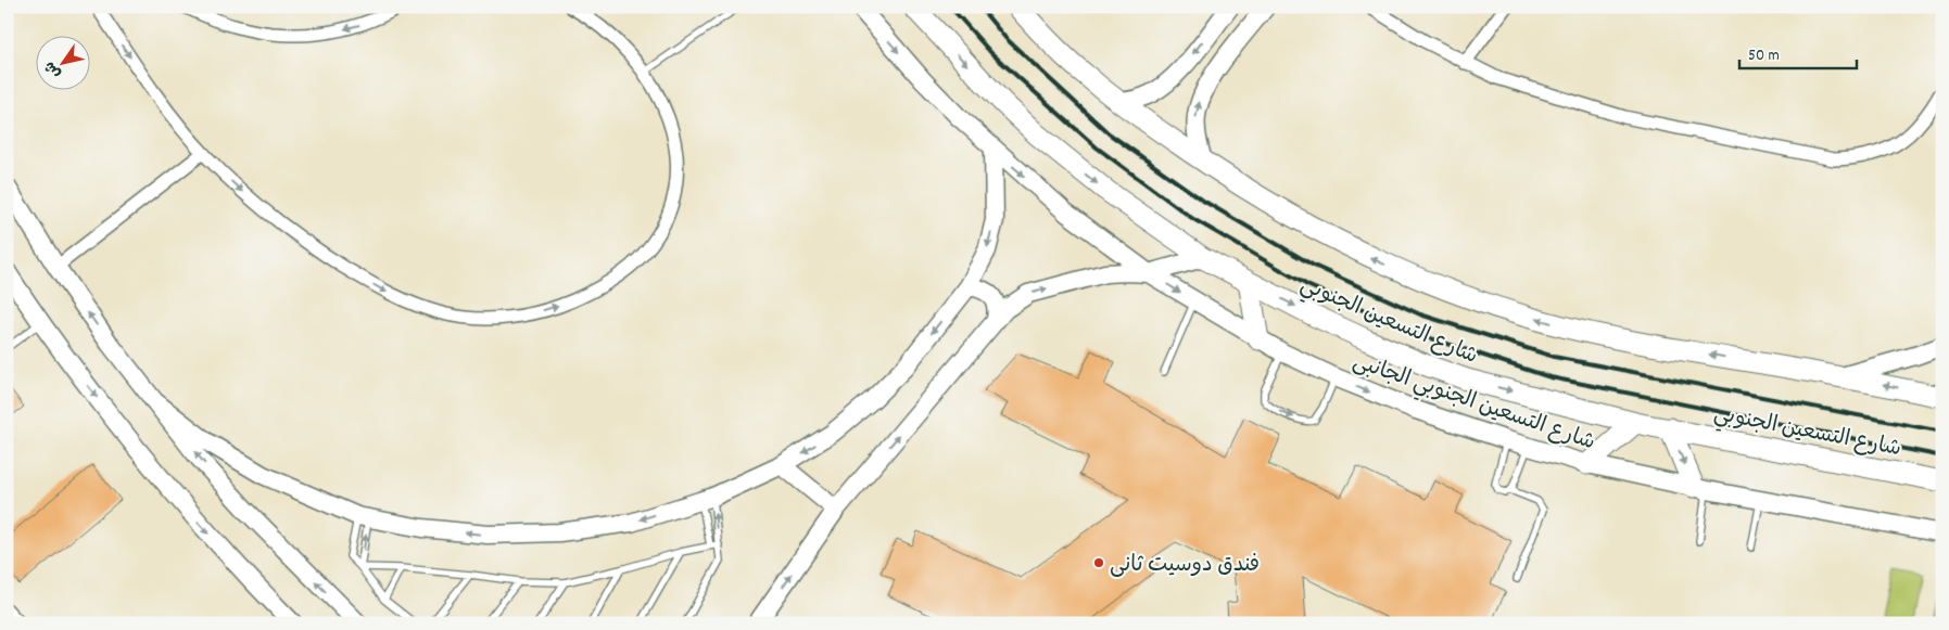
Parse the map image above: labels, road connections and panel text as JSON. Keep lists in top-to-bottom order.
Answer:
{
  "streets": {
    "main road": ["شارع التسعين الجنوبي"],
    "street": ["شارع التسعين الجنوبي الجانبى"]
  },
  "one_way": ["شارع التسعين الجنوبي الجانبى"],
  "places": ["فندق دوسيت ثانى"],
  "scale_bar": "50 m",
  "north": "bottom left"
}
